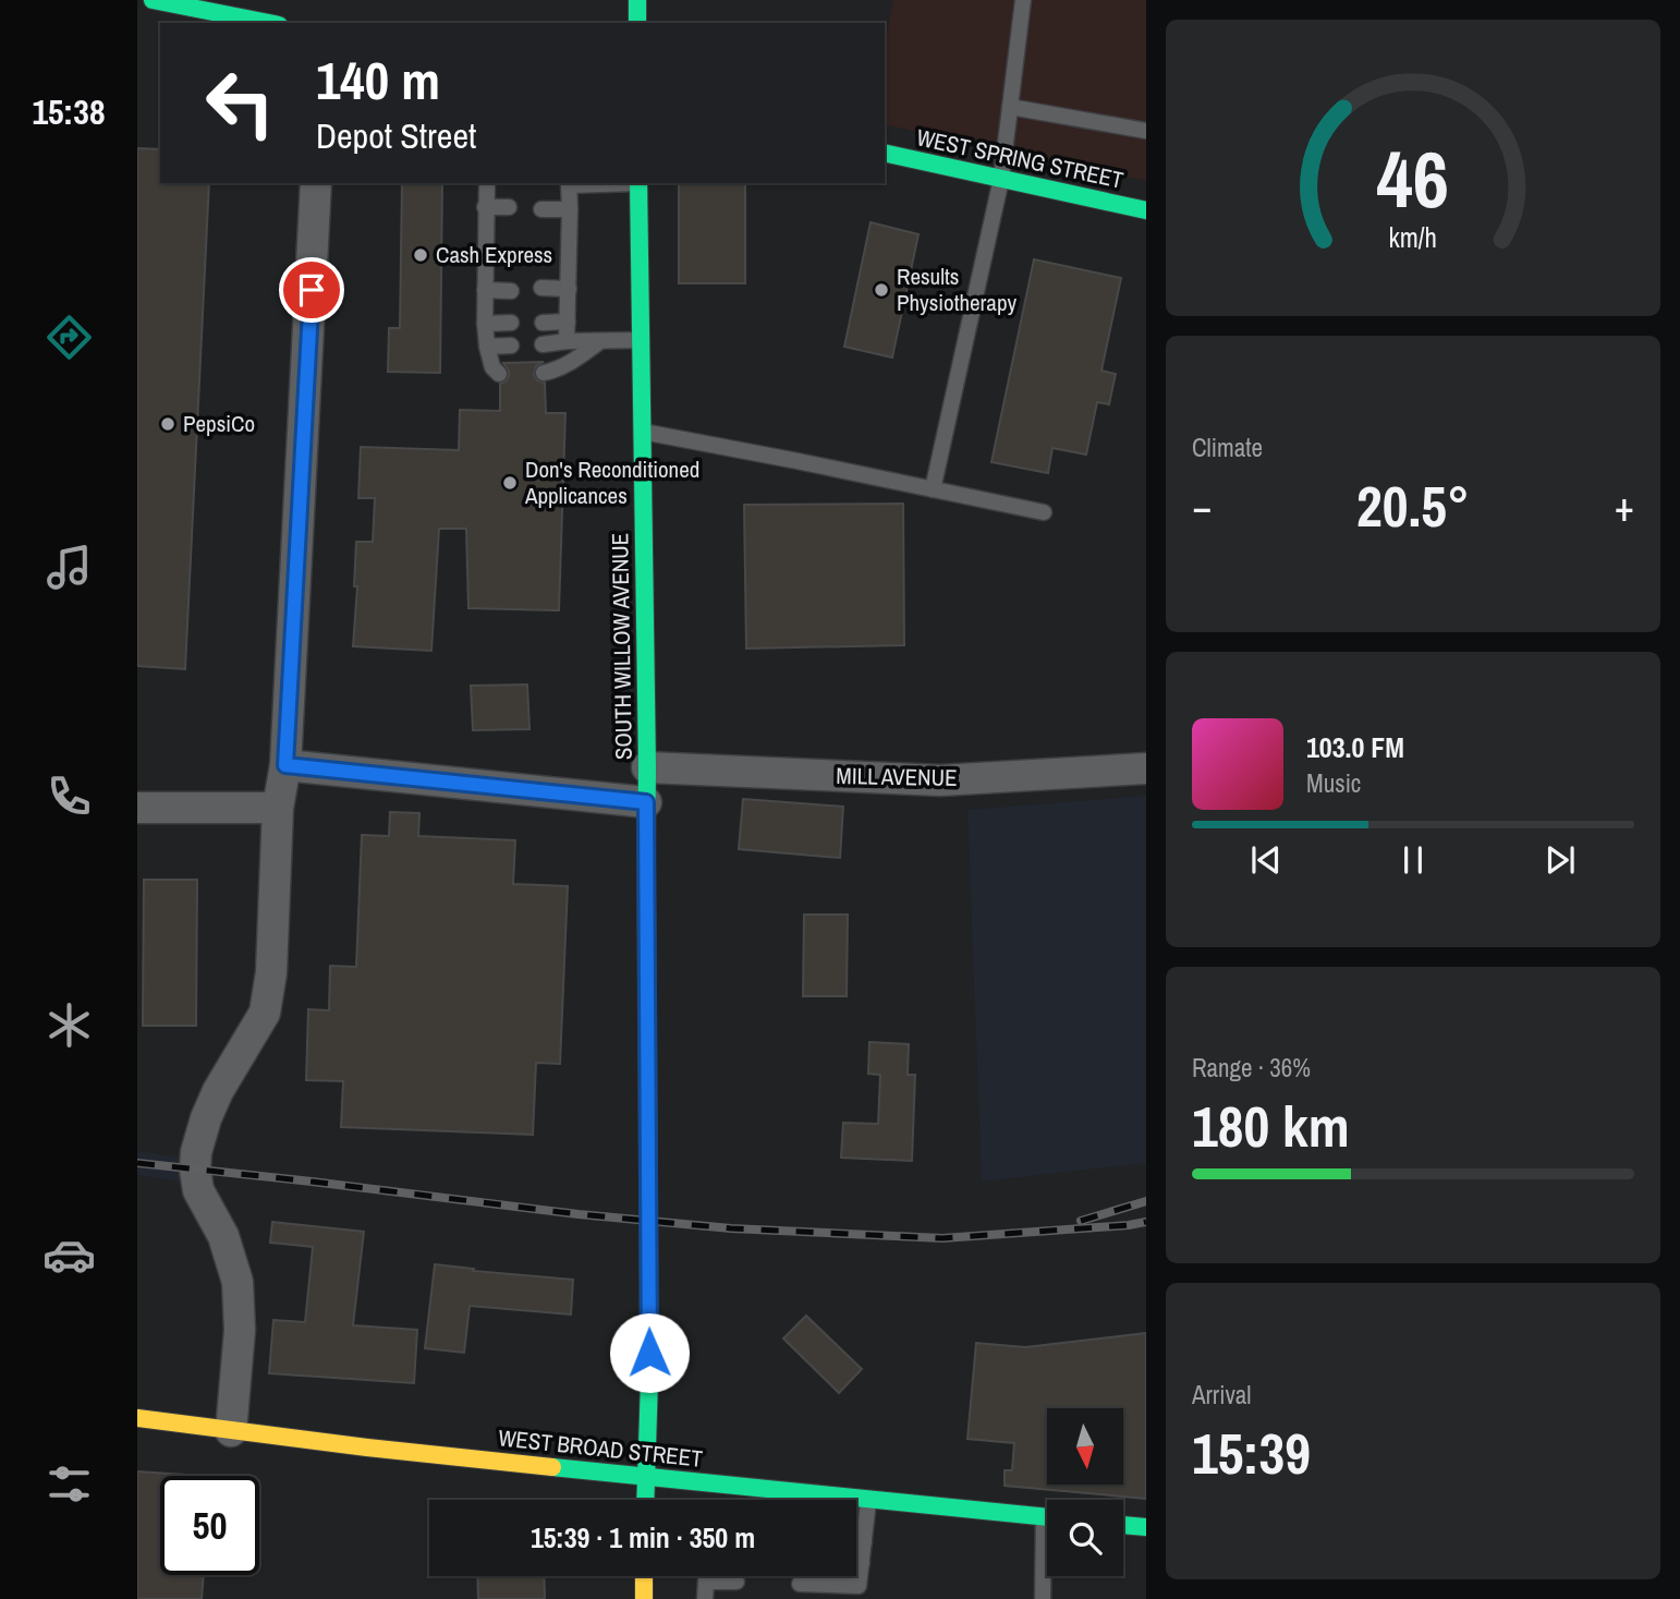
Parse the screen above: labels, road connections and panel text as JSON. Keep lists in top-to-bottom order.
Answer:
{
  "streets": {
    "main road": ["WEST SPRING STREET", "SOUTH WILLOW AVENUE", "WEST BROAD STREET"],
    "street": ["MILL AVENUE"]
  },
  "crossings": [
    ["SOUTH WILLOW AVENUE", "MILL AVENUE"],
    ["SOUTH WILLOW AVENUE", "WEST BROAD STREET"]
  ],
  "places": [
    "Cash Express",
    "Results Physiotherapy",
    "PepsiCo",
    "Don's Reconditioned Applicances"
  ],
  "north": "bottom",
  "page": {
    "tabs": "15:38",
    "turn": ["140 m", "Depot Street"],
    "tile": [
      "Climate",
      ["Range · 36%", "180 km"],
      ["Arrival", "15:39"]
    ],
    "heat": ["−", "20.5°", "+"],
    "song": ["103.0 FM", "Music"],
    "limit": "50",
    "trip": "15:39 · 1 min · 350 m",
    "gauge": ["46", "km/h"]
  }
}
